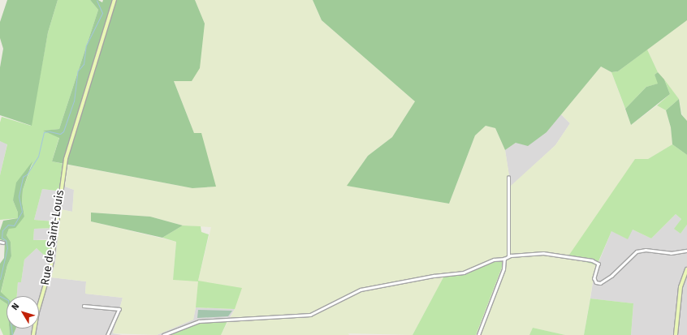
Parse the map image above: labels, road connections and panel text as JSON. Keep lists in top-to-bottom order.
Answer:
{
  "streets": {
    "street": ["Rue de Saint-Louis"]
  },
  "north": "top left"
}
